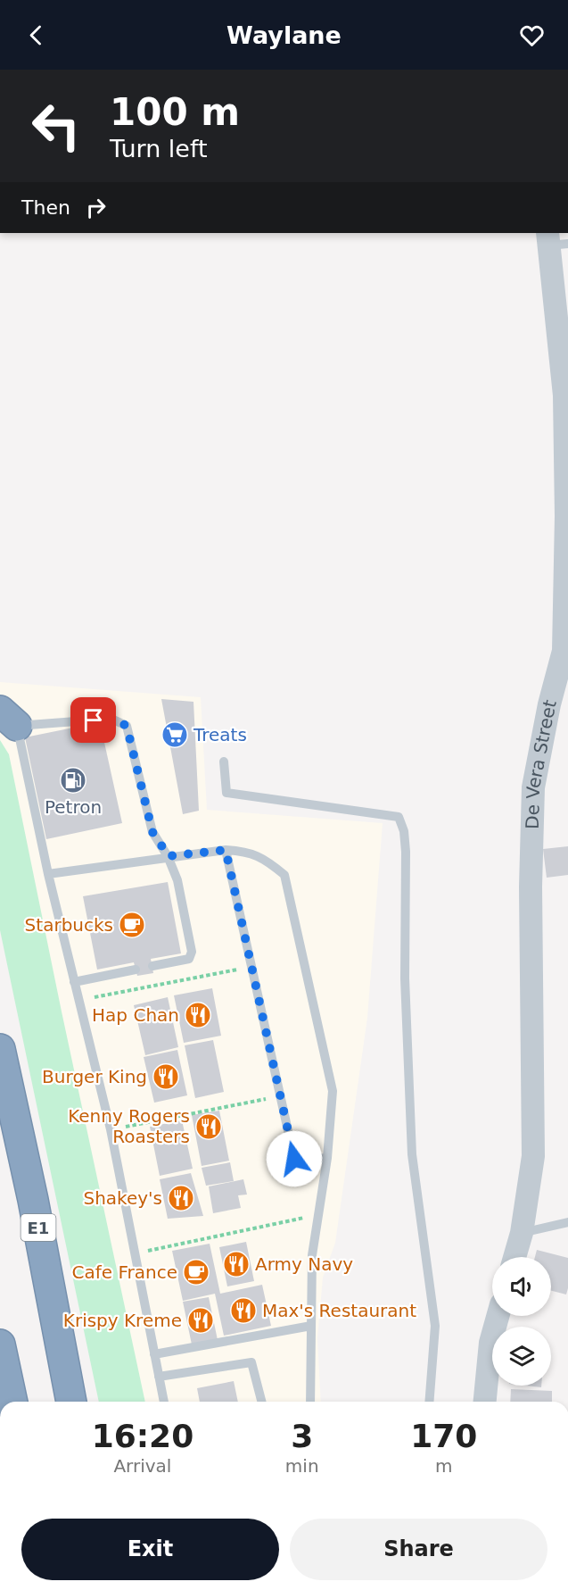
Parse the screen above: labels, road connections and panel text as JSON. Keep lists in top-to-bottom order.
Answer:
{
  "streets": {
    "highway": ["E1"],
    "street": ["De Vera Street"]
  },
  "places": {
    "supermarket": ["Treats"],
    "fuel station": ["Petron"],
    "cafe": ["Starbucks", "Cafe France"],
    "restaurant": [
      "Hap Chan",
      "Burger King",
      "Kenny Rogers Roasters",
      "Shakey's",
      "Army Navy",
      "Max's Restaurant",
      "Krispy Kreme"
    ]
  },
  "page": {
    "header": "Waylane",
    "turn": ["100 m", "Turn left"],
    "then": "Then",
    "eta": [
      "16:20",
      "Arrival",
      "3",
      "min",
      "170",
      "m"
    ],
    "buttons": ["Exit", "Share"]
  }
}
